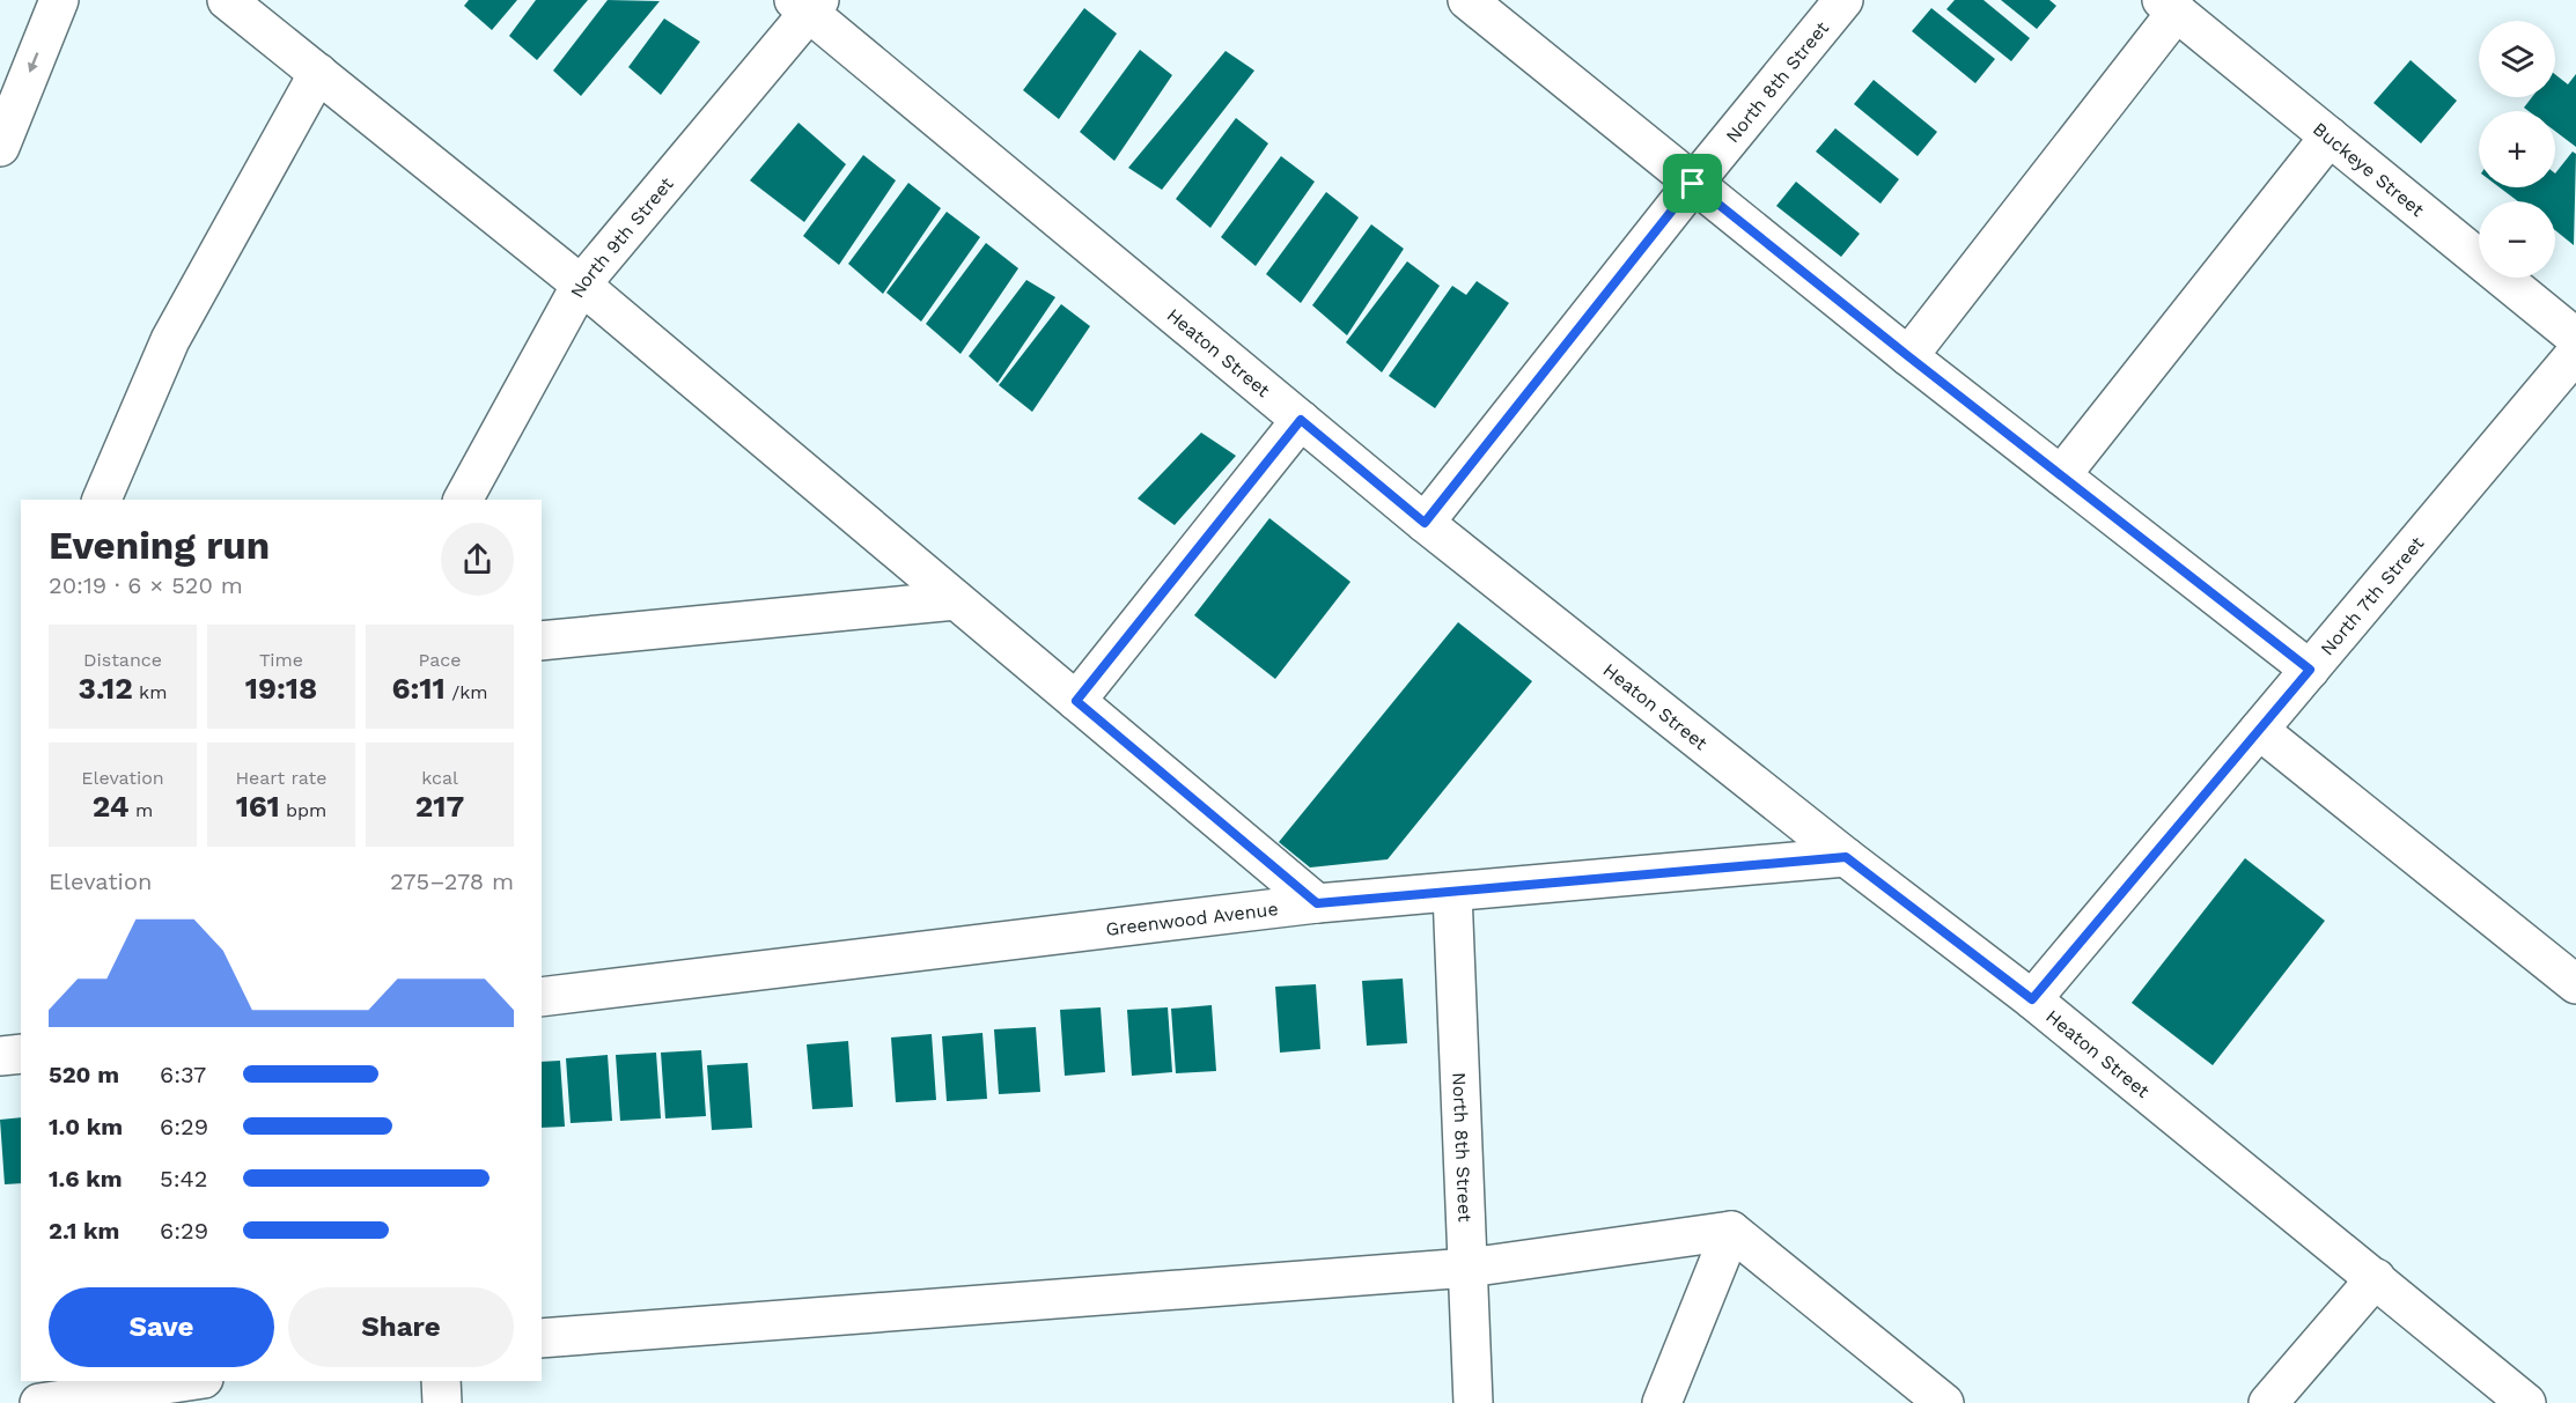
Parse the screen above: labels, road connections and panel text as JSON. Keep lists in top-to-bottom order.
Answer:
{
  "streets": {
    "street": [
      "North 8th Street",
      "Buckeye Street",
      "North 9th Street",
      "Heaton Street",
      "North 7th Street",
      "Greenwood Avenue"
    ]
  },
  "crossings": [
    ["North 8th Street", "Heaton Street"],
    ["North 8th Street", "Greenwood Avenue"],
    ["North 9th Street", "Heaton Street"],
    ["Heaton Street", "North 7th Street"],
    ["Heaton Street", "Greenwood Avenue"]
  ],
  "page": {
    "map_buttons": ["+", "−"],
    "heading": ["Evening run", "20:19 · 6 × 520 m"],
    "stats": [
      ["Distance", "3.12 km"],
      ["Time", "19:18"],
      ["Pace", "6:11 /km"],
      ["Elevation", "24 m"],
      ["Heart rate", "161 bpm"],
      ["kcal", "217"]
    ],
    "chart": ["Elevation", "275–278 m"],
    "list": [
      {
        "name": "520 m",
        "note": "6:37"
      },
      {
        "name": "1.0 km",
        "note": "6:29"
      },
      {
        "name": "1.6 km",
        "note": "5:42"
      },
      {
        "name": "2.1 km",
        "note": "6:29"
      }
    ],
    "buttons": ["Save", "Share"]
  }
}
